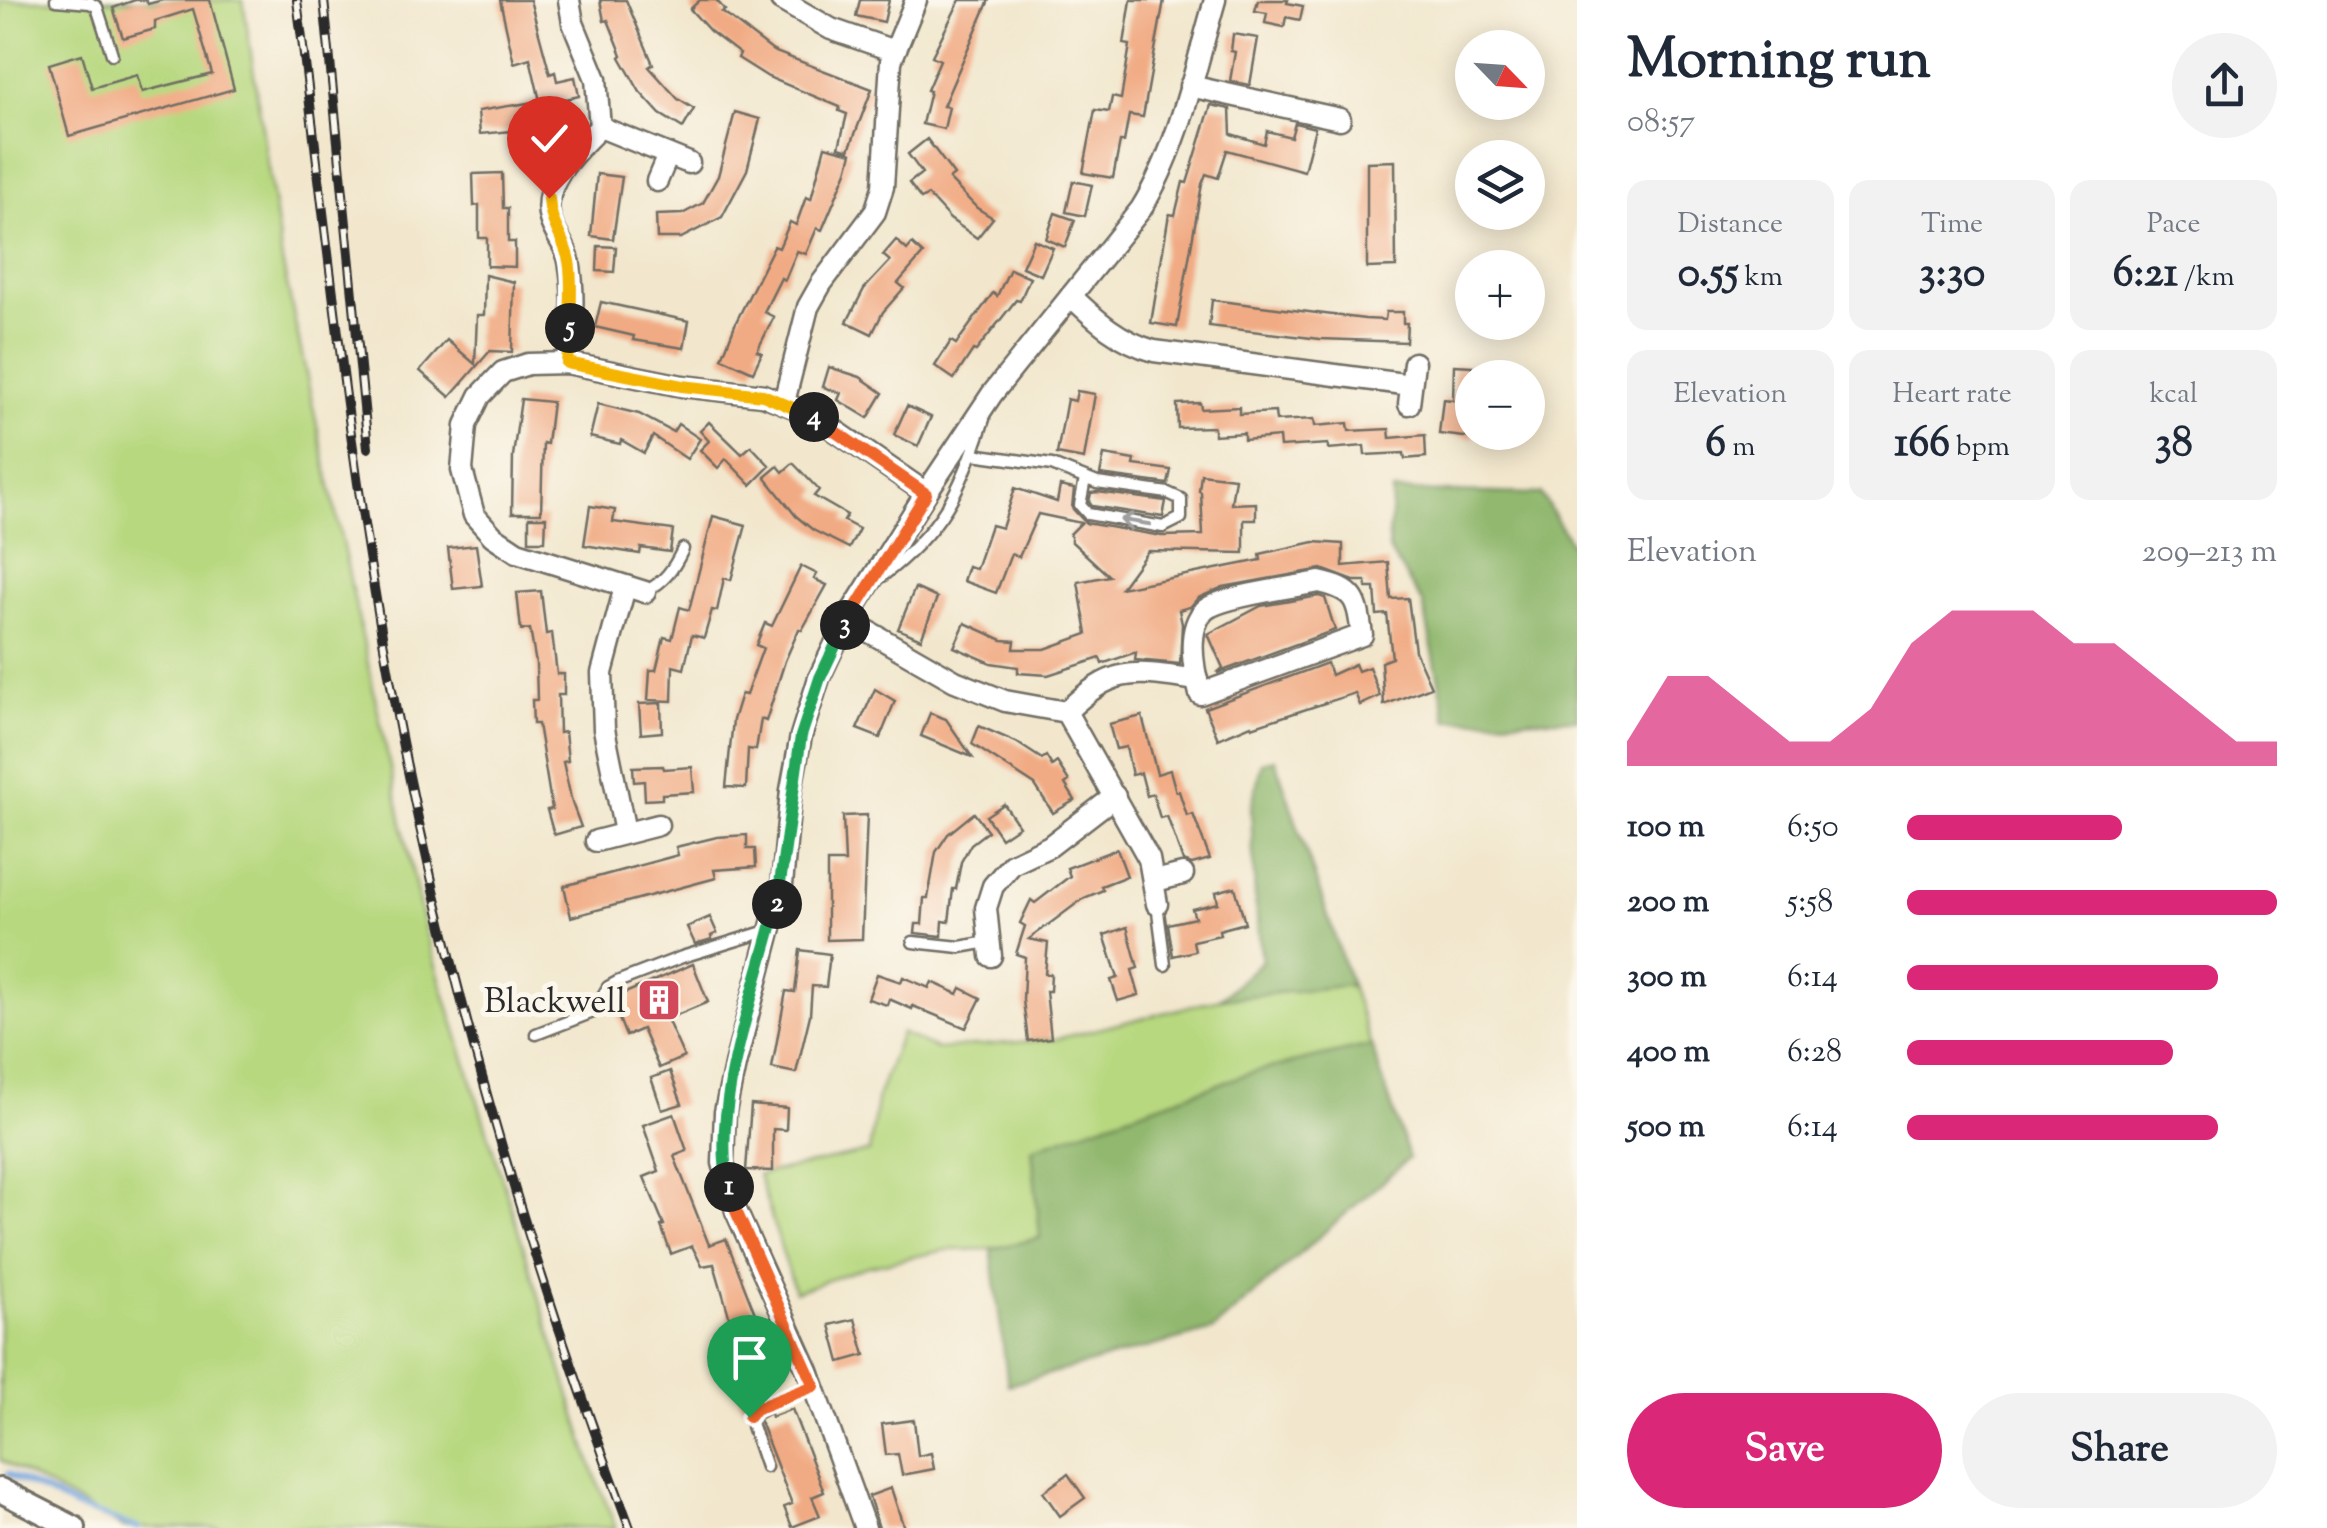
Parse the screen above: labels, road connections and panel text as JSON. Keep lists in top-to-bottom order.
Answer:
{
  "places": {
    "building": ["Blackwell"]
  },
  "north": "bottom right",
  "page": {
    "heading": ["Morning run", "08:57"],
    "map_buttons": ["+", "−"],
    "stats": [
      ["Distance", "0.55 km"],
      ["Time", "3:30"],
      ["Pace", "6:21 /km"],
      ["Elevation", "6 m"],
      ["Heart rate", "166 bpm"],
      ["kcal", "38"]
    ],
    "pins": [
      "5",
      "4",
      "3",
      "2",
      "1"
    ],
    "chart": ["Elevation", "209–213 m"],
    "list": [
      {
        "name": "100 m",
        "note": "6:50"
      },
      {
        "name": "200 m",
        "note": "5:58"
      },
      {
        "name": "300 m",
        "note": "6:14"
      },
      {
        "name": "400 m",
        "note": "6:28"
      },
      {
        "name": "500 m",
        "note": "6:14"
      }
    ],
    "buttons": ["Save", "Share"]
  }
}
